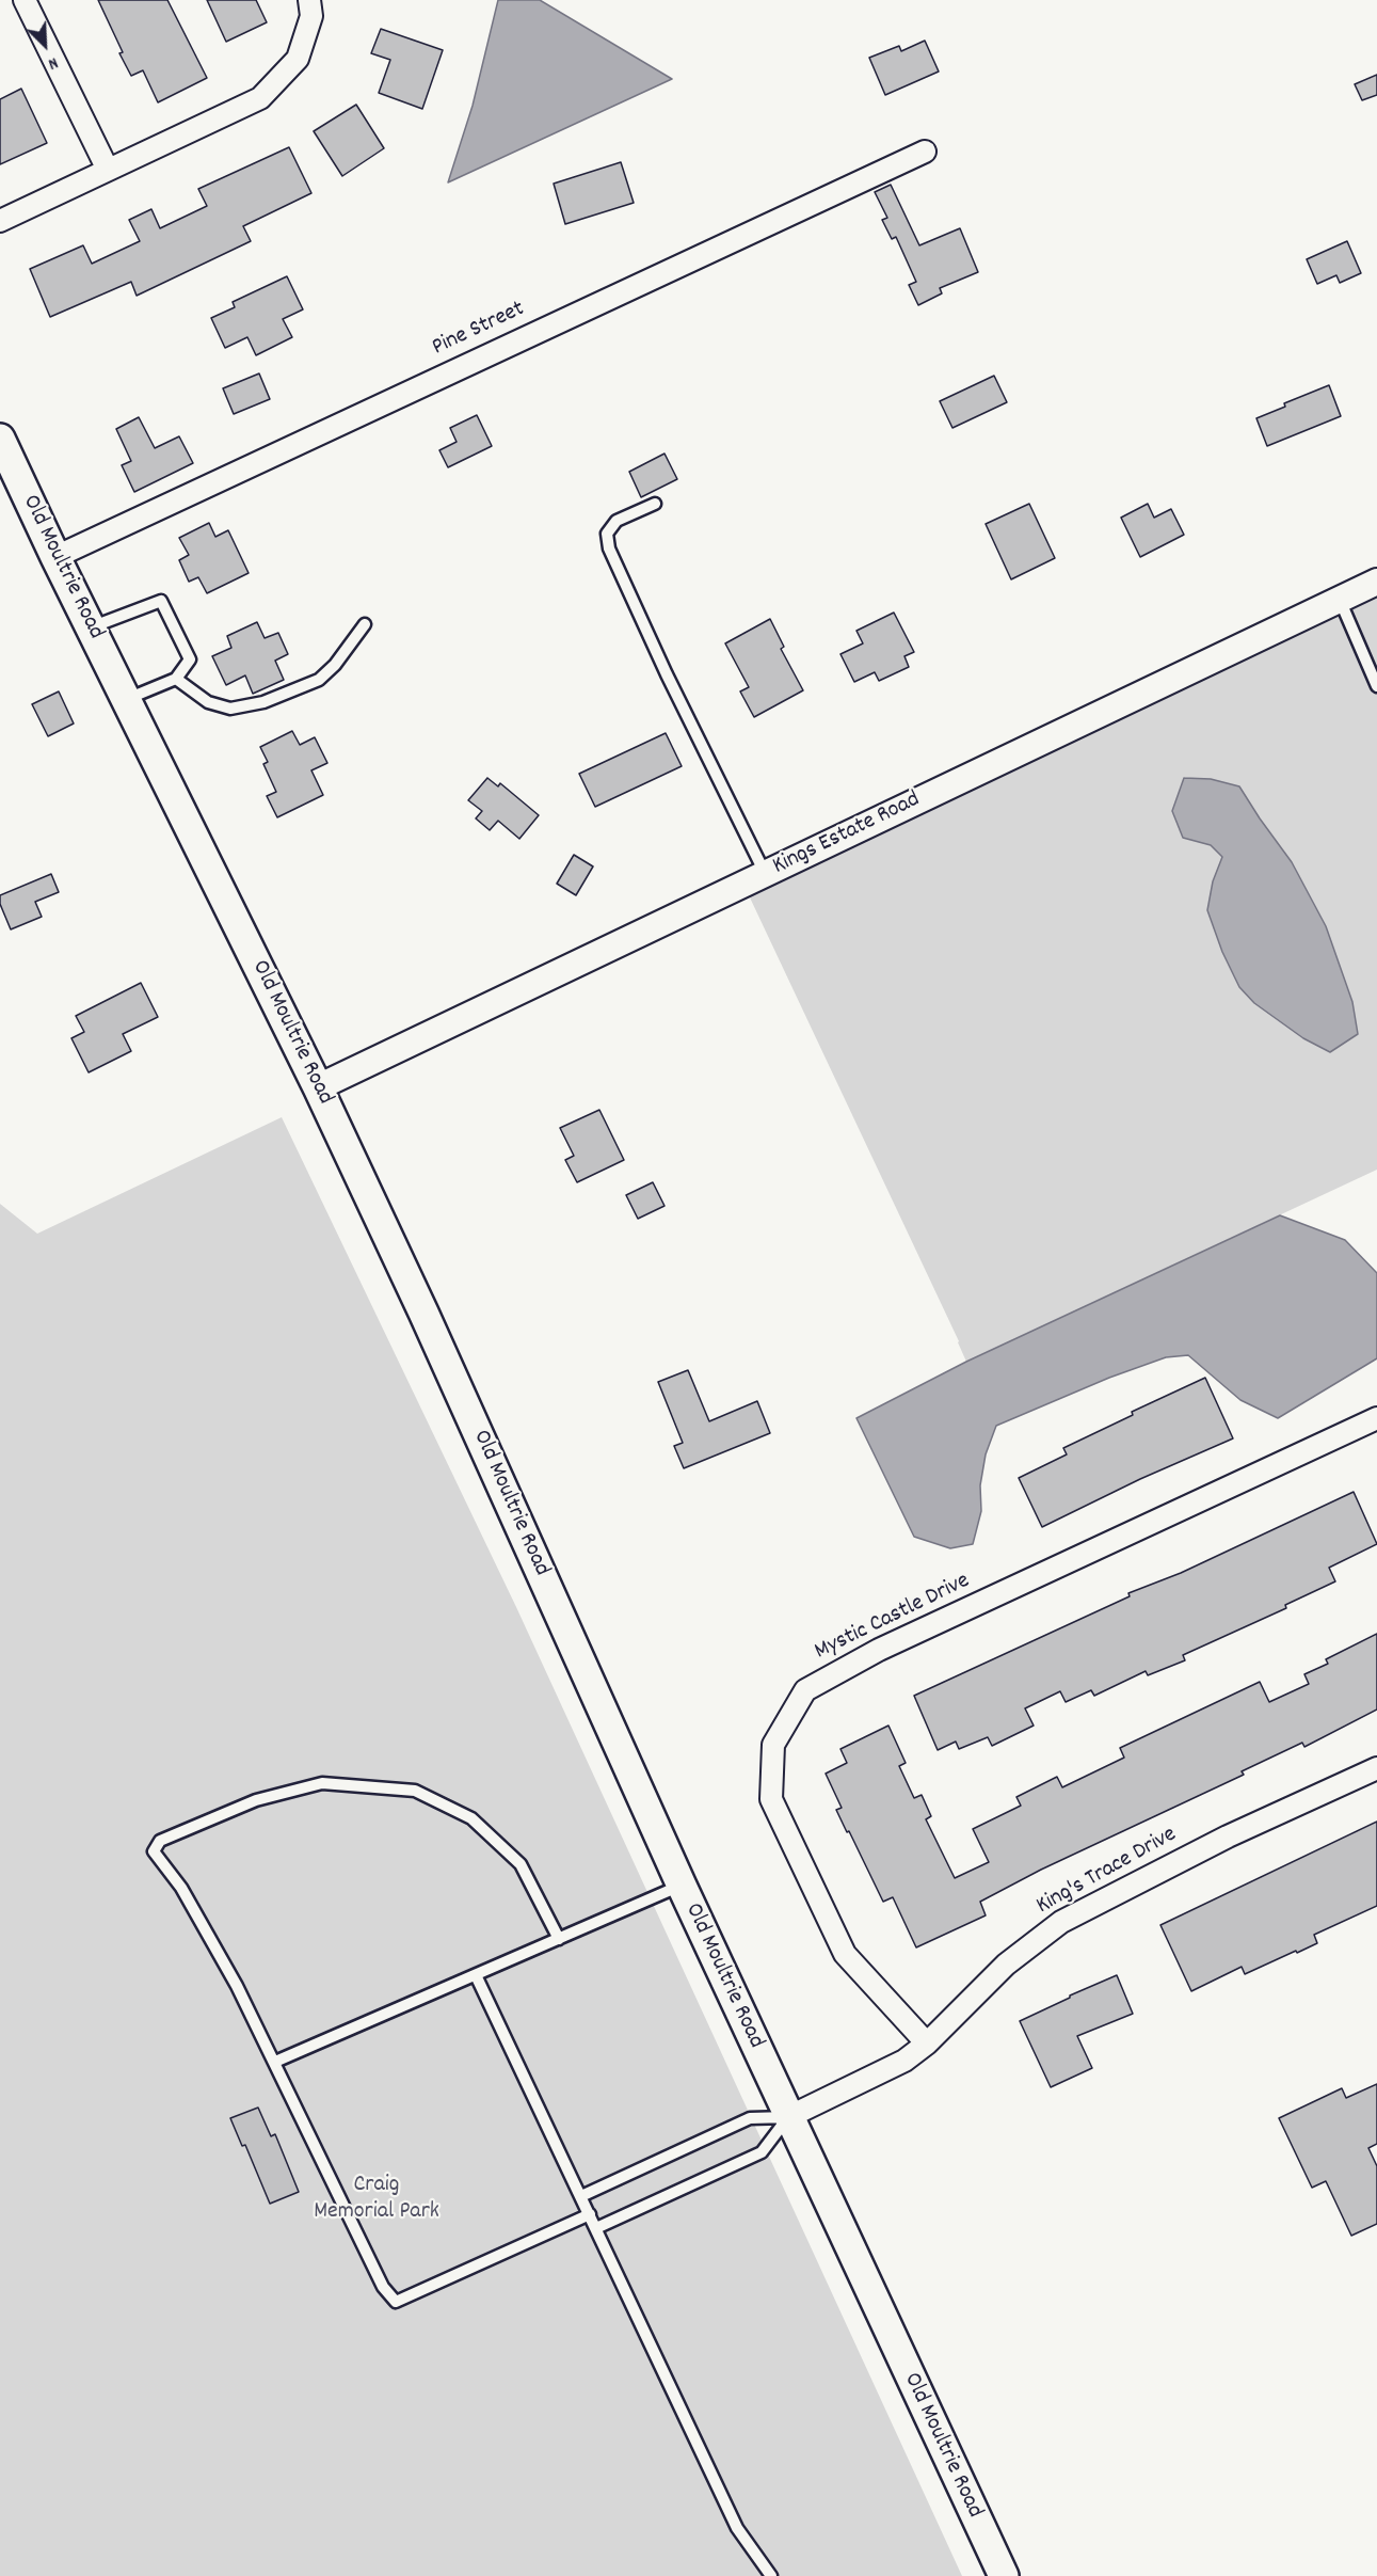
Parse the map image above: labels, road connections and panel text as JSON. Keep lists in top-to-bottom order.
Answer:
{
  "streets": {
    "main road": ["Old Moultrie Road"],
    "street": [
      "Pine Street",
      "Kings Estate Road",
      "Mystic Castle Drive",
      "King's Trace Drive"
    ]
  },
  "crossings": [
    ["Pine Street", "Old Moultrie Road"],
    ["Old Moultrie Road", "Kings Estate Road"],
    ["Old Moultrie Road", "King's Trace Drive"],
    ["Mystic Castle Drive", "King's Trace Drive"]
  ],
  "parks": ["Craig Memorial Park"],
  "north": "bottom right"
}
